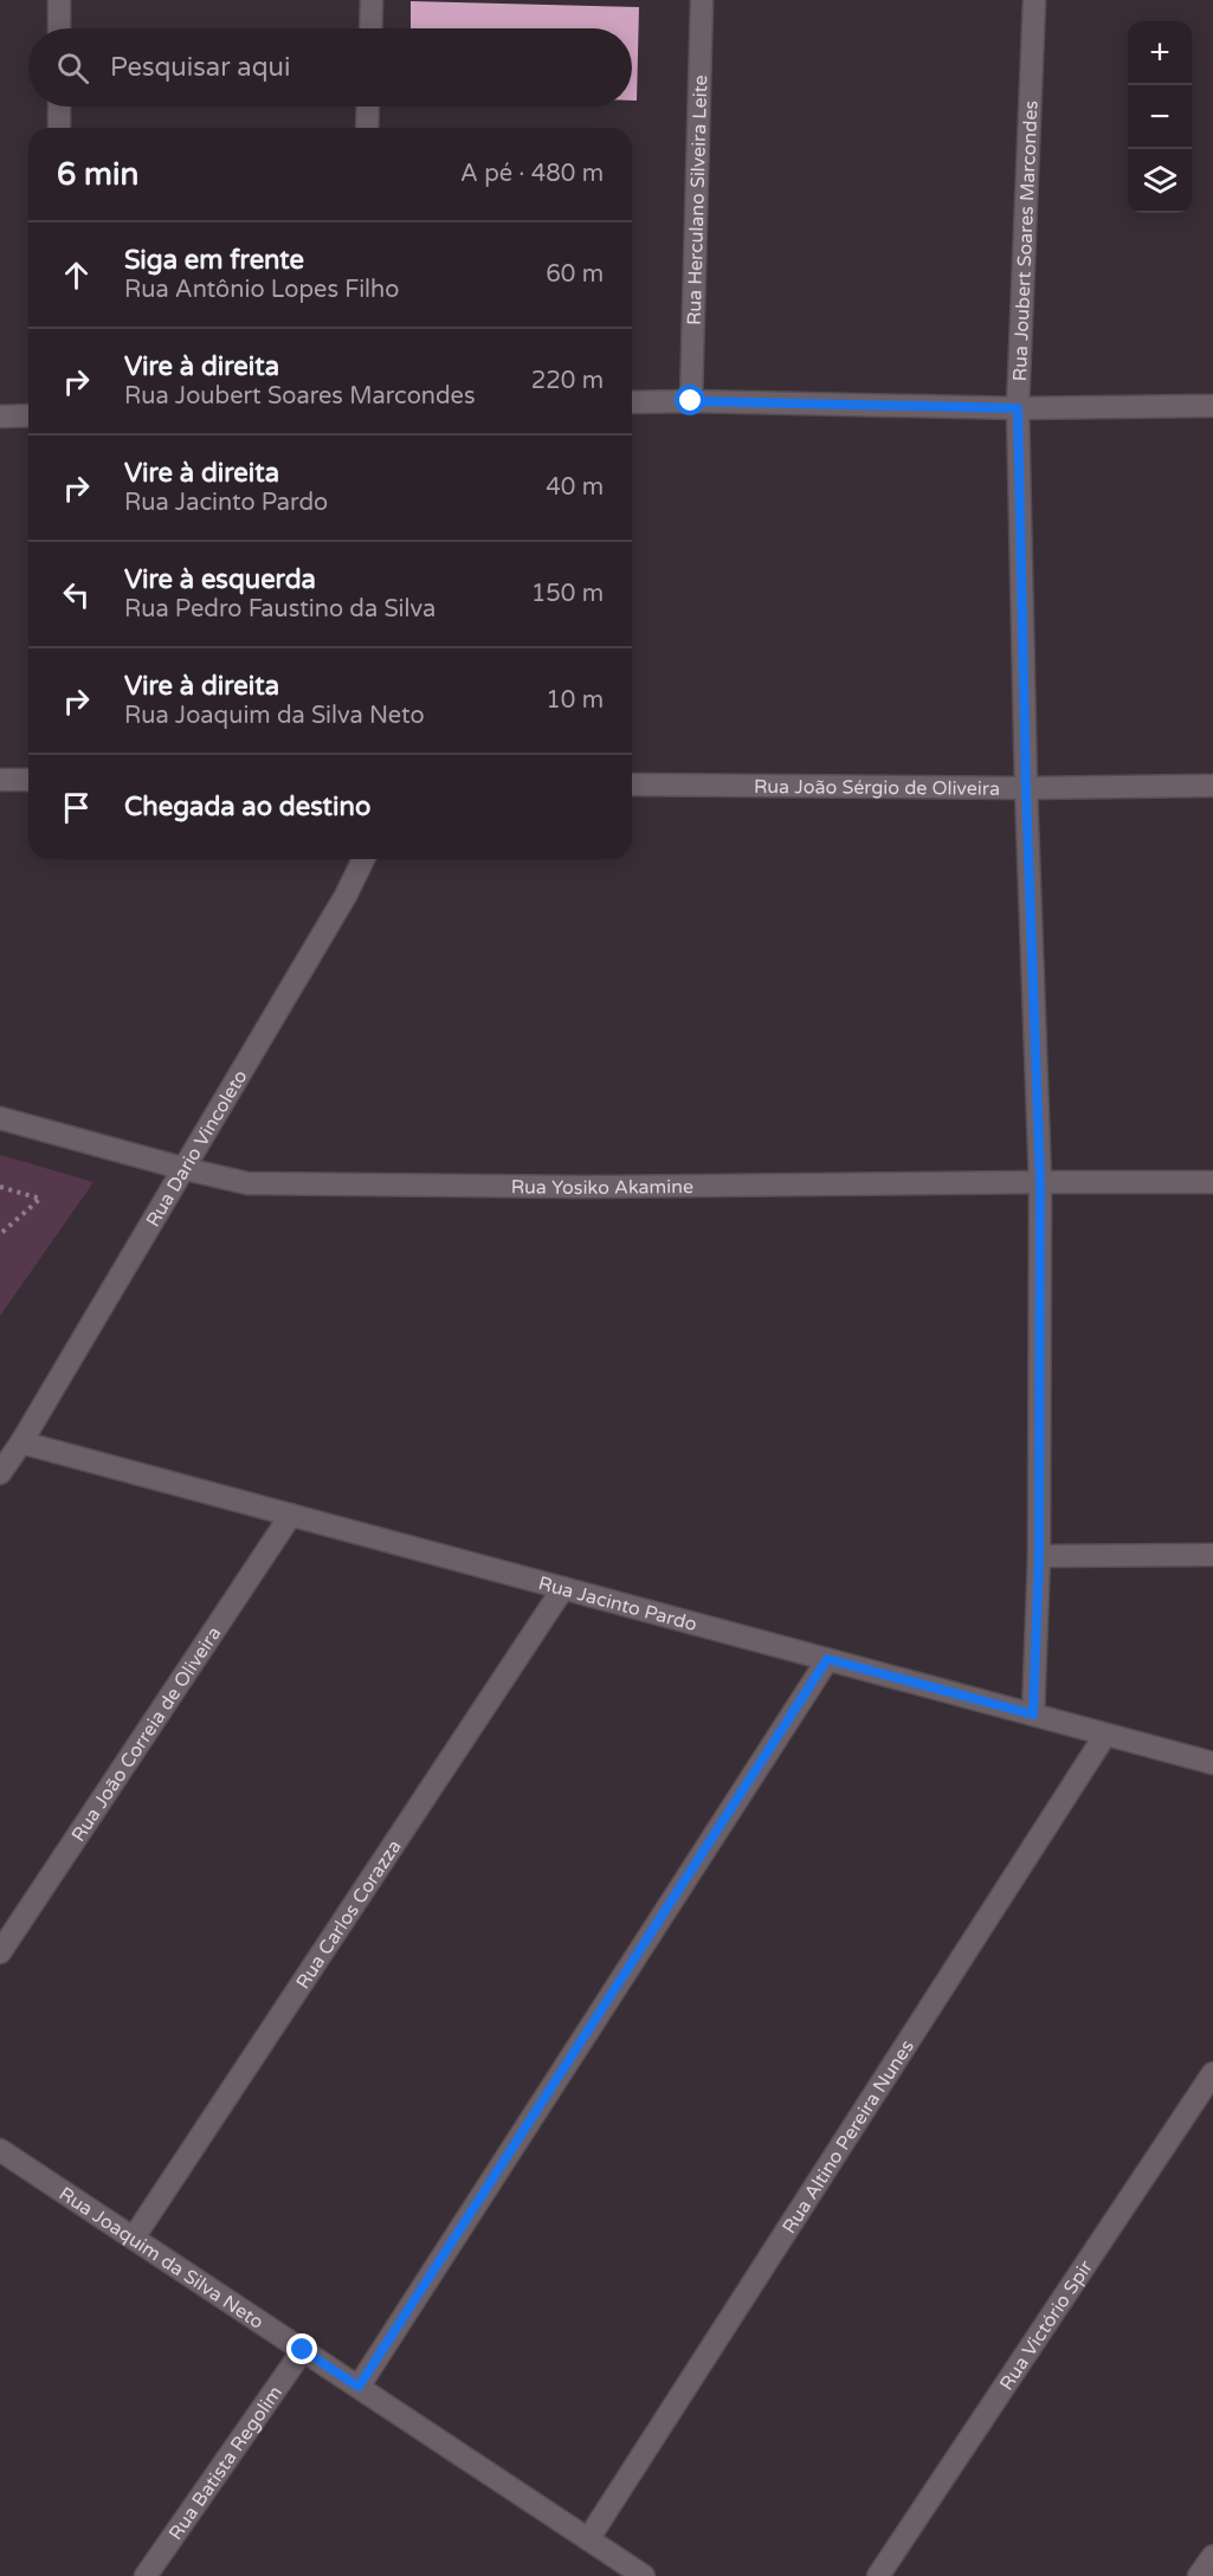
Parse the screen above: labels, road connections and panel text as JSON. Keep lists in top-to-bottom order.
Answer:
{
  "streets": {
    "street": [
      "Rua Herculano Silveira Leite",
      "Rua Joubert Soares Marcondes",
      "Rua João Sérgio de Oliveira",
      "Rua Dario Vincoleto",
      "Rua Yosiko Akamine",
      "Rua Jacinto Pardo",
      "Rua João Correia de Oliveira",
      "Rua Carlos Corazza",
      "Rua Altino Pereira Nunes",
      "Rua Joaquim da Silva Neto",
      "Rua Victório Spir",
      "Rua Batista Regolim"
    ]
  },
  "crossings": [
    ["Rua Joubert Soares Marcondes", "Rua João Sérgio de Oliveira"],
    ["Rua Joubert Soares Marcondes", "Rua Yosiko Akamine"],
    ["Rua Joubert Soares Marcondes", "Rua Jacinto Pardo"],
    ["Rua Dario Vincoleto", "Rua Yosiko Akamine"],
    ["Rua Dario Vincoleto", "Rua Jacinto Pardo"],
    ["Rua Jacinto Pardo", "Rua João Correia de Oliveira"],
    ["Rua Jacinto Pardo", "Rua Carlos Corazza"],
    ["Rua Jacinto Pardo", "Rua Altino Pereira Nunes"],
    ["Rua Carlos Corazza", "Rua Joaquim da Silva Neto"],
    ["Rua Altino Pereira Nunes", "Rua Joaquim da Silva Neto"],
    ["Rua Joaquim da Silva Neto", "Rua Batista Regolim"]
  ],
  "page": {
    "map_buttons": ["+", "−"],
    "search": "Pesquisar aqui",
    "heading": ["6 min", "A pé · 480 m"],
    "list": [
      ["Siga em frente", "Rua Antônio Lopes Filho", "60 m"],
      ["Vire à direita", "Rua Joubert Soares Marcondes", "220 m"],
      ["Vire à direita", "Rua Jacinto Pardo", "40 m"],
      ["Vire à esquerda", "Rua Pedro Faustino da Silva", "150 m"],
      ["Vire à direita", "Rua Joaquim da Silva Neto", "10 m"],
      "Chegada ao destino"
    ]
  }
}
